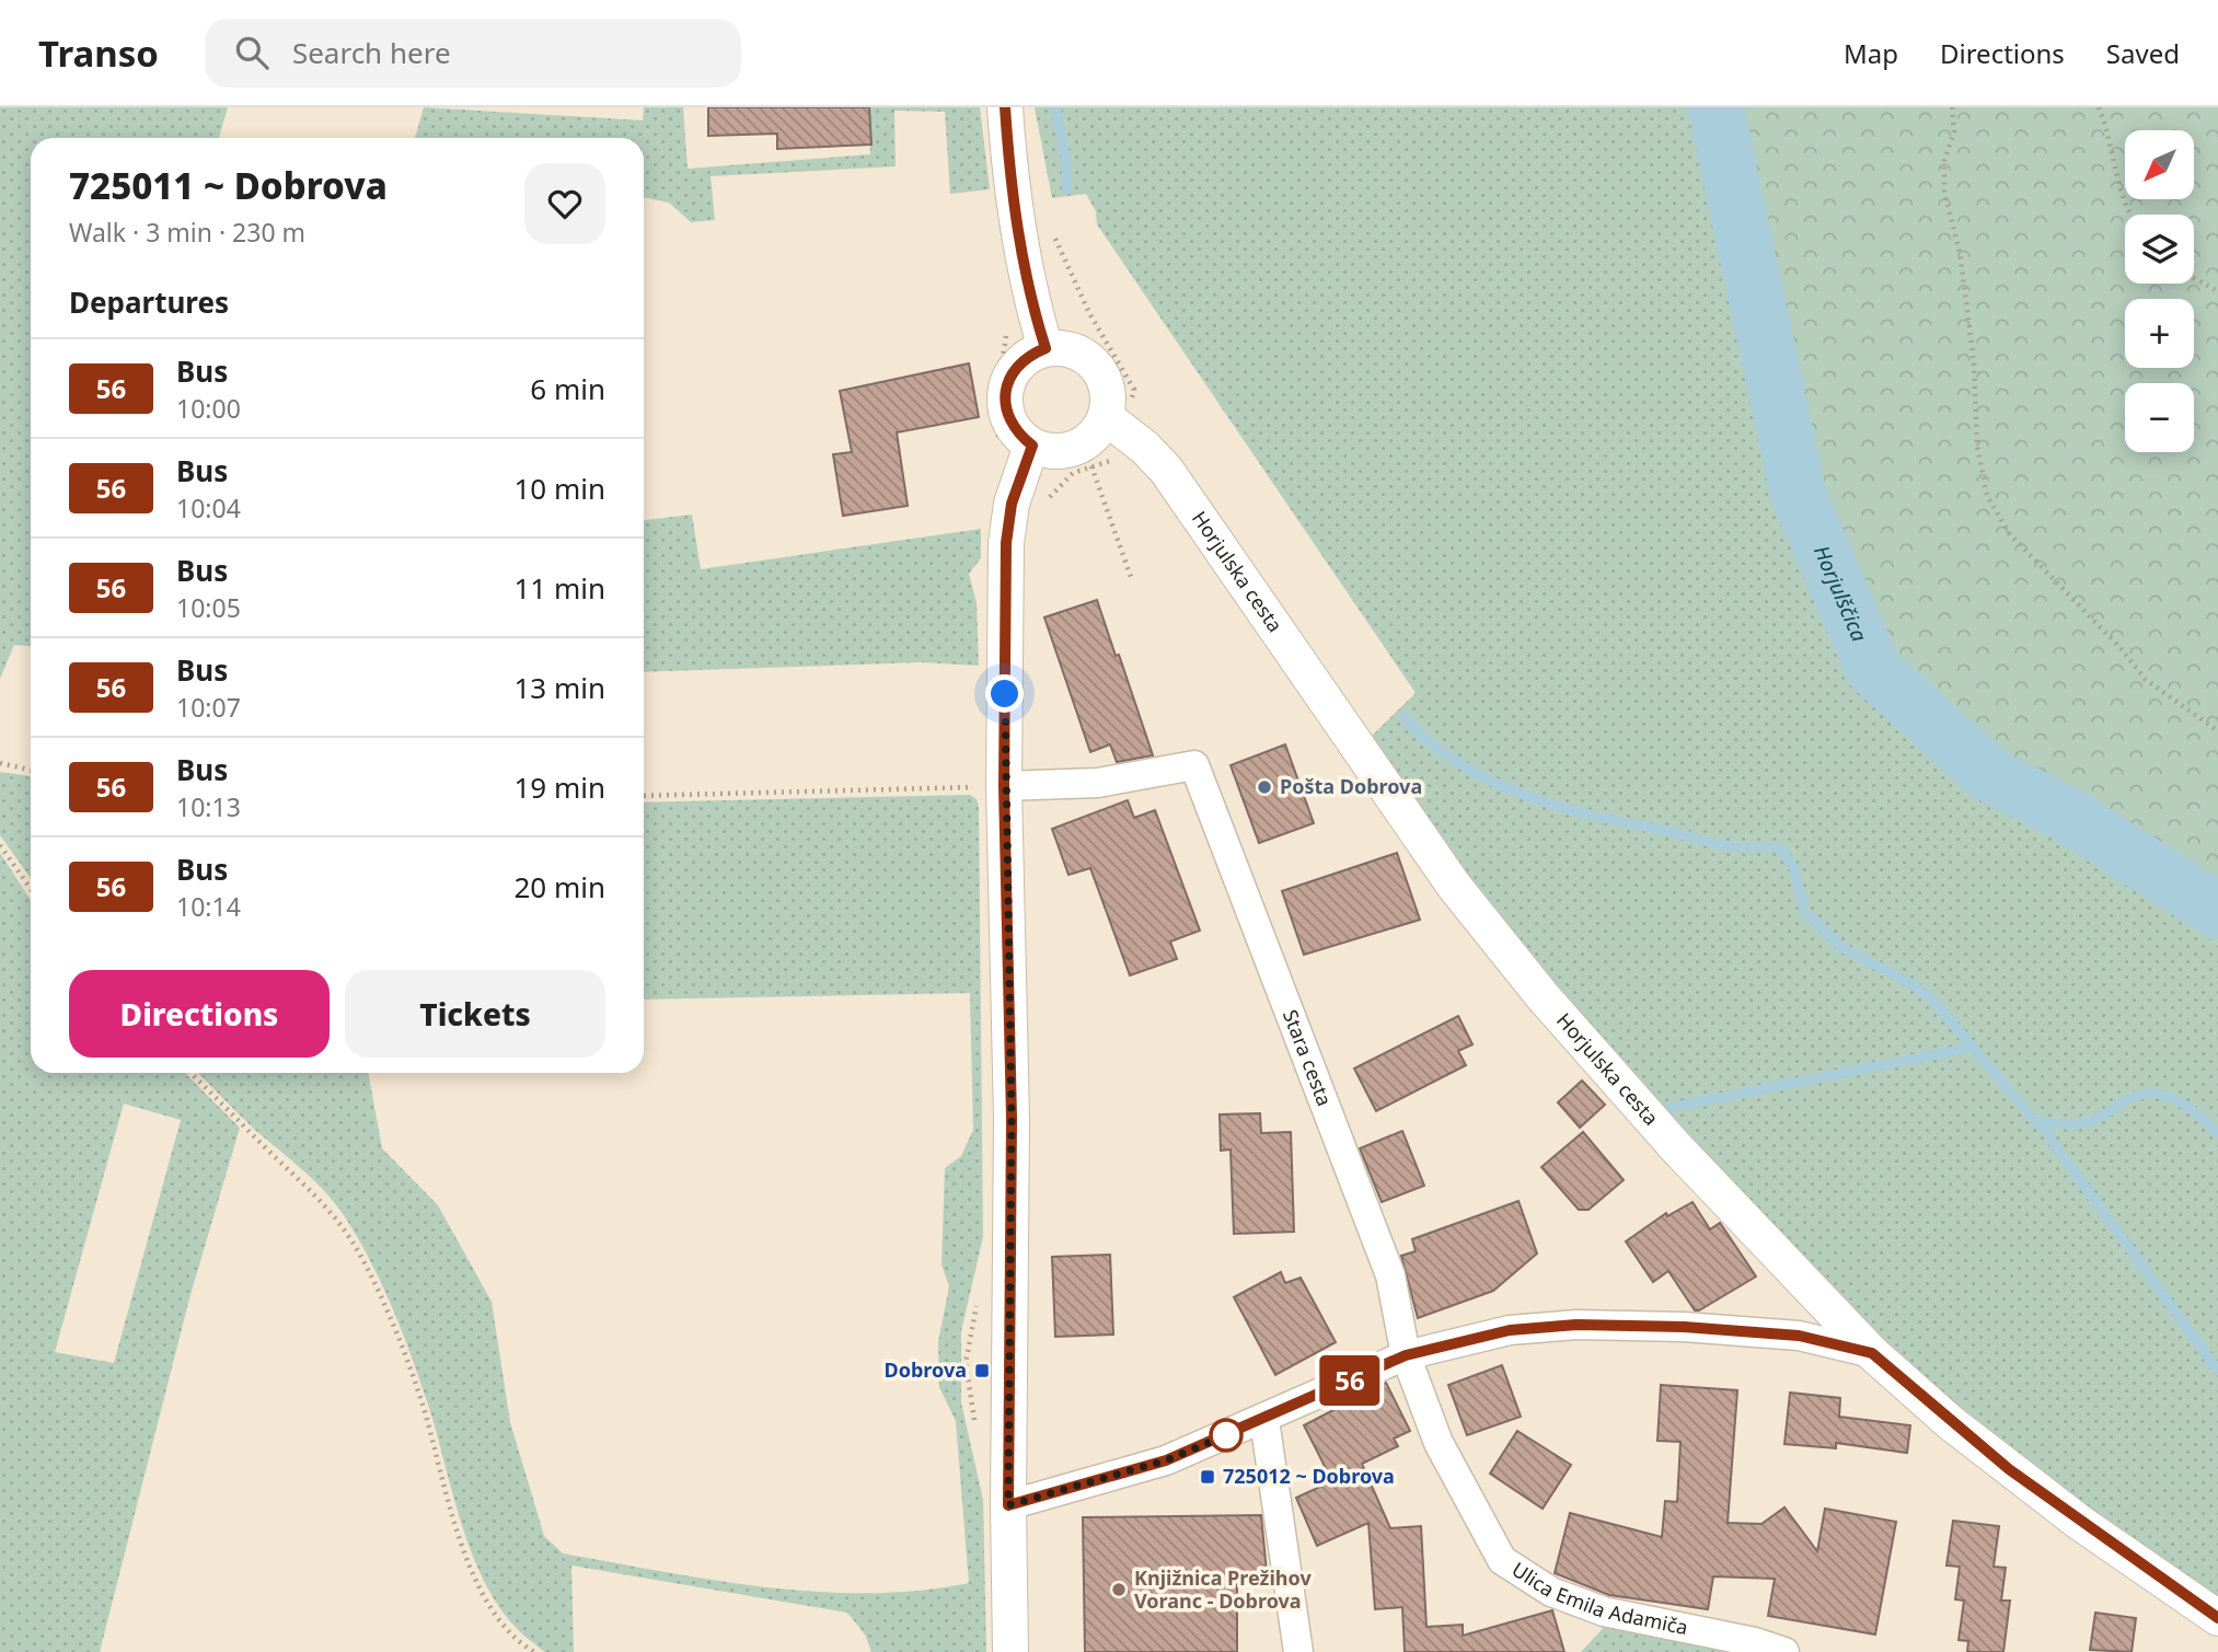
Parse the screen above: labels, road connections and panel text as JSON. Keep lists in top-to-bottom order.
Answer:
{
  "streets": {
    "street": ["Horjulska cesta", "Stara cesta", "Ulica Emila Adamiča"]
  },
  "crossings": [
    ["Stara cesta", "Ulica Emila Adamiča"]
  ],
  "water": ["Horjulščica"],
  "places": {
    "other": ["Pošta Dobrova", "Knjižnica Prežihov Voranc - Dobrova"],
    "transit": ["Dobrova", "725012 ~ Dobrova"]
  },
  "lines": ["bus line 56"],
  "north": "bottom left",
  "page": {
    "header": "Transo",
    "search": "Search here",
    "nav": ["Map", "Directions", "Saved"],
    "on_map": "56",
    "map_buttons": ["+", "−"],
    "heading": [
      ["725011 ~ Dobrova", "Walk · 3 min · 230 m"],
      "Departures"
    ],
    "list": [
      {
        "mark": "56",
        "name": "Bus",
        "note": "10:00",
        "value": "6 min"
      },
      {
        "mark": "56",
        "name": "Bus",
        "note": "10:04",
        "value": "10 min"
      },
      {
        "mark": "56",
        "name": "Bus",
        "note": "10:05",
        "value": "11 min"
      },
      {
        "mark": "56",
        "name": "Bus",
        "note": "10:07",
        "value": "13 min"
      },
      {
        "mark": "56",
        "name": "Bus",
        "note": "10:13",
        "value": "19 min"
      },
      {
        "mark": "56",
        "name": "Bus",
        "note": "10:14",
        "value": "20 min"
      }
    ],
    "buttons": ["Directions", "Tickets"]
  }
}
